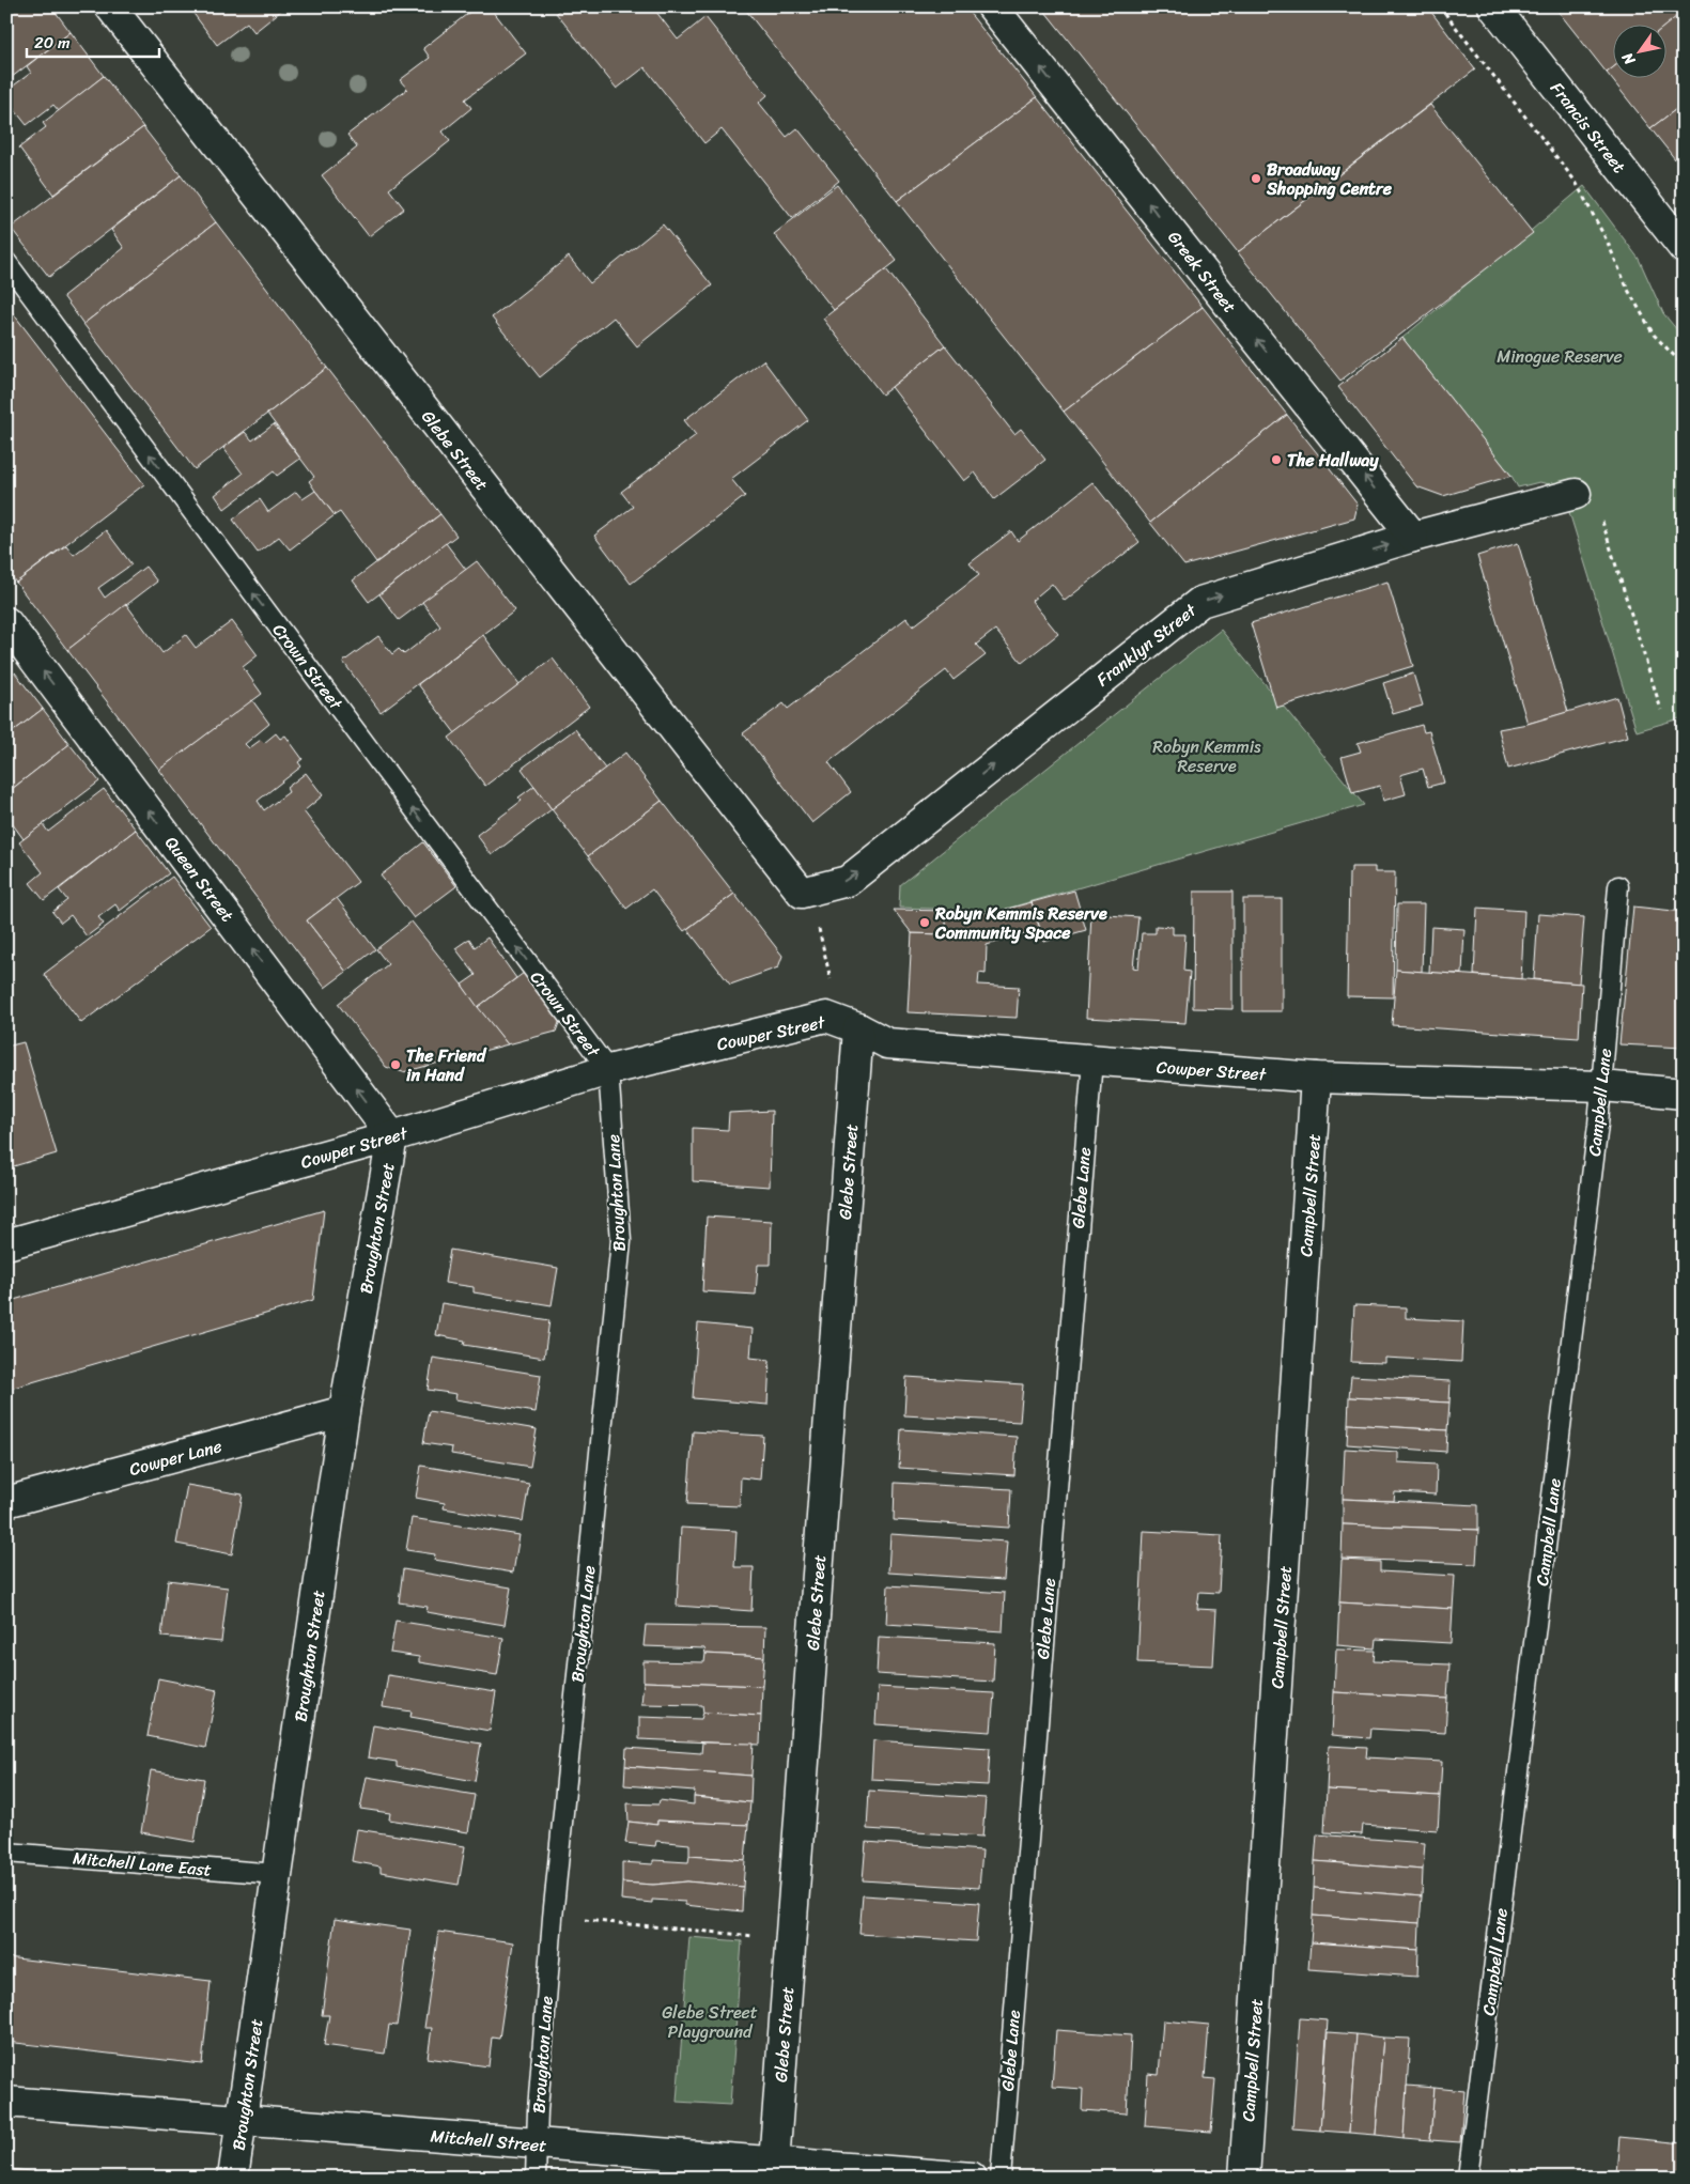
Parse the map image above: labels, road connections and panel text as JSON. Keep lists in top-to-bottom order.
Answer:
{
  "streets": {
    "street": [
      "Francis Street",
      "Greek Street",
      "Glebe Street",
      "Franklyn Street",
      "Queen Street",
      "Cowper Street",
      "Campbell Street",
      "Broughton Street",
      "Cowper Lane",
      "Mitchell Street"
    ],
    "lane": [
      "Crown Street",
      "Campbell Lane",
      "Glebe Lane",
      "Broughton Lane",
      "Mitchell Lane East"
    ]
  },
  "crossings": [
    ["Greek Street", "Franklyn Street"],
    ["Glebe Street", "Franklyn Street"],
    ["Glebe Street", "Cowper Street"],
    ["Glebe Street", "Mitchell Street"],
    ["Crown Street", "Cowper Street"],
    ["Crown Street", "Broughton Lane"],
    ["Queen Street", "Cowper Street"],
    ["Queen Street", "Broughton Street"],
    ["Cowper Street", "Campbell Lane"],
    ["Cowper Street", "Glebe Lane"],
    ["Cowper Street", "Broughton Lane"],
    ["Cowper Street", "Campbell Street"],
    ["Cowper Street", "Broughton Street"],
    ["Broughton Lane", "Mitchell Street"],
    ["Broughton Street", "Cowper Lane"],
    ["Broughton Street", "Mitchell Lane East"],
    ["Broughton Street", "Mitchell Street"]
  ],
  "one_way": [
    "Greek Street",
    "Franklyn Street",
    "Crown Street",
    "Queen Street"
  ],
  "parks": ["Minogue Reserve", "Robyn Kemmis Reserve", "Glebe Street Playground"],
  "places": [
    "Broadway Shopping Centre",
    "The Hallway",
    "Robyn Kemmis Reserve Community Space",
    "The Friend in Hand"
  ],
  "scale_bar": "20 m",
  "north": "bottom left"
}
